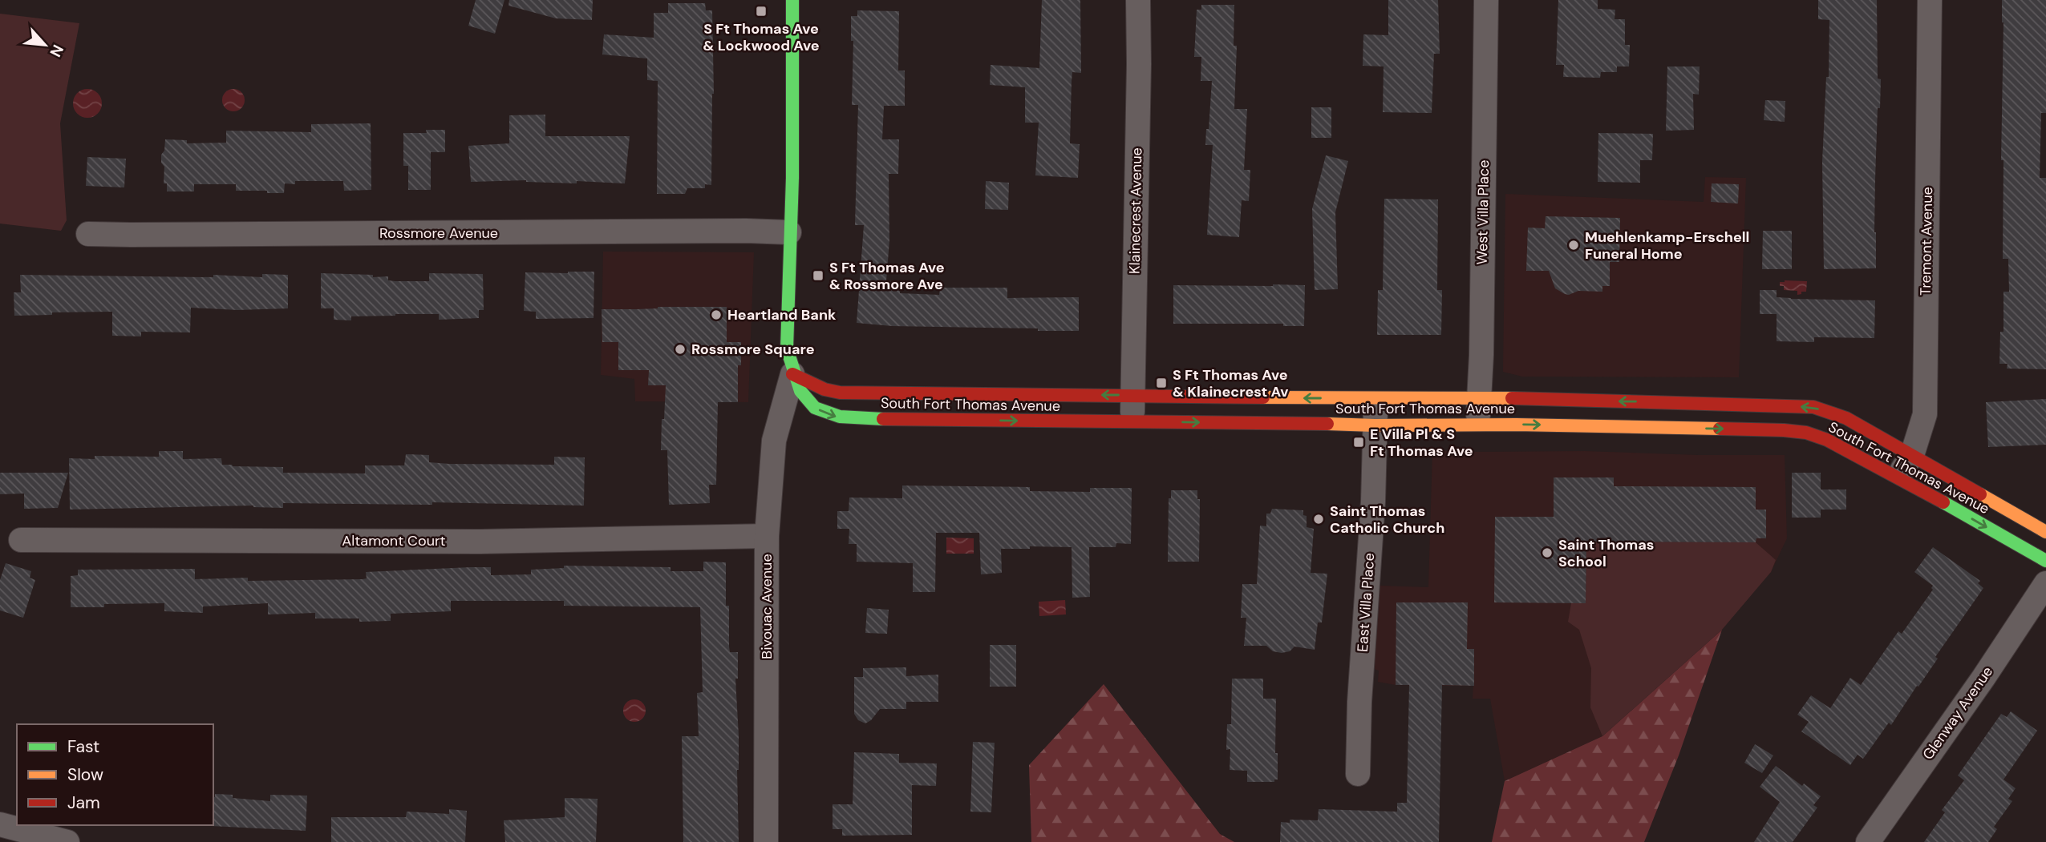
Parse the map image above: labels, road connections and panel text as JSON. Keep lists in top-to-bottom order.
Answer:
{
  "streets": {
    "main road": ["South Fort Thomas Avenue"],
    "street": [
      "Klainecrest Avenue",
      "West Villa Place",
      "Rossmore Avenue",
      "Tremont Avenue",
      "Altamont Court",
      "East Villa Place",
      "Bivouac Avenue",
      "Glenway Avenue"
    ]
  },
  "crossings": [
    ["Klainecrest Avenue", "South Fort Thomas Avenue"],
    ["West Villa Place", "South Fort Thomas Avenue"],
    ["Rossmore Avenue", "South Fort Thomas Avenue"],
    ["Tremont Avenue", "South Fort Thomas Avenue"],
    ["South Fort Thomas Avenue", "East Villa Place"],
    ["South Fort Thomas Avenue", "Bivouac Avenue"],
    ["Altamont Court", "Bivouac Avenue"]
  ],
  "places": {
    "transit": [
      "S Ft Thomas Ave & Lockwood Ave",
      "S Ft Thomas Ave & Rossmore Ave",
      "S Ft Thomas Ave & Klainecrest Av",
      "E Villa Pl & S Ft Thomas Ave"
    ],
    "other": [
      "Muehlenkamp-Erschell Funeral Home",
      "Heartland Bank",
      "Rossmore Square",
      "Saint Thomas Catholic Church",
      "Saint Thomas School"
    ]
  },
  "legend": ["Fast", "Slow", "Jam"],
  "north": "bottom right"
}
